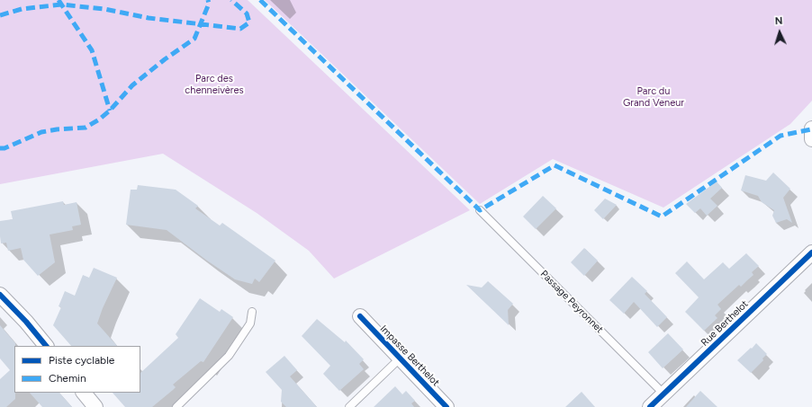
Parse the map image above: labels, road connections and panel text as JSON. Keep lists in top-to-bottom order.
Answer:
{
  "streets": {
    "street": ["Rue Berthelot", "Impasse Berthelot"],
    "lane": ["Passage Peyronnet"]
  },
  "crossings": [
    ["Passage Peyronnet", "Rue Berthelot"]
  ],
  "parks": ["Parc des chenneivères", "Parc du Grand Veneur"],
  "legend": ["Piste cyclable", "Chemin"],
  "north": "top"
}
